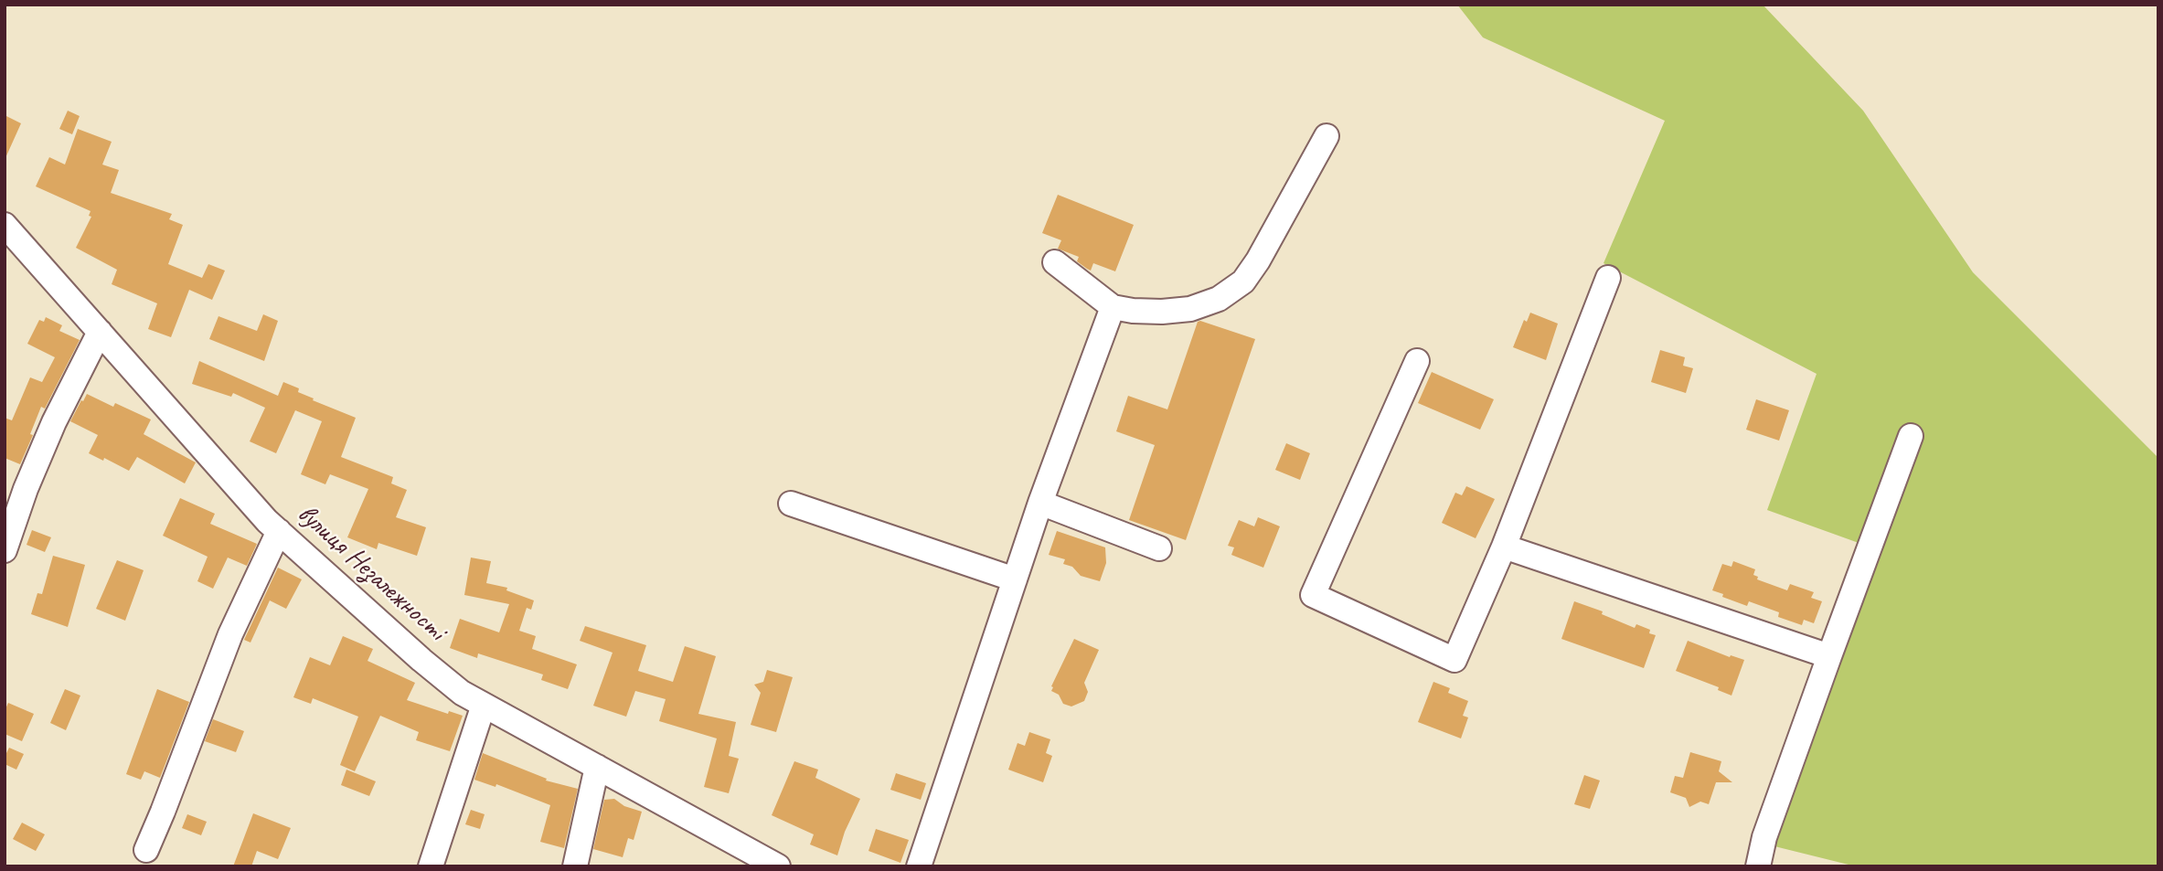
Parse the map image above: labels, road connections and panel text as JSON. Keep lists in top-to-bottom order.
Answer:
{
  "streets": {
    "street": ["вулиця Незалежності"]
  }
}
